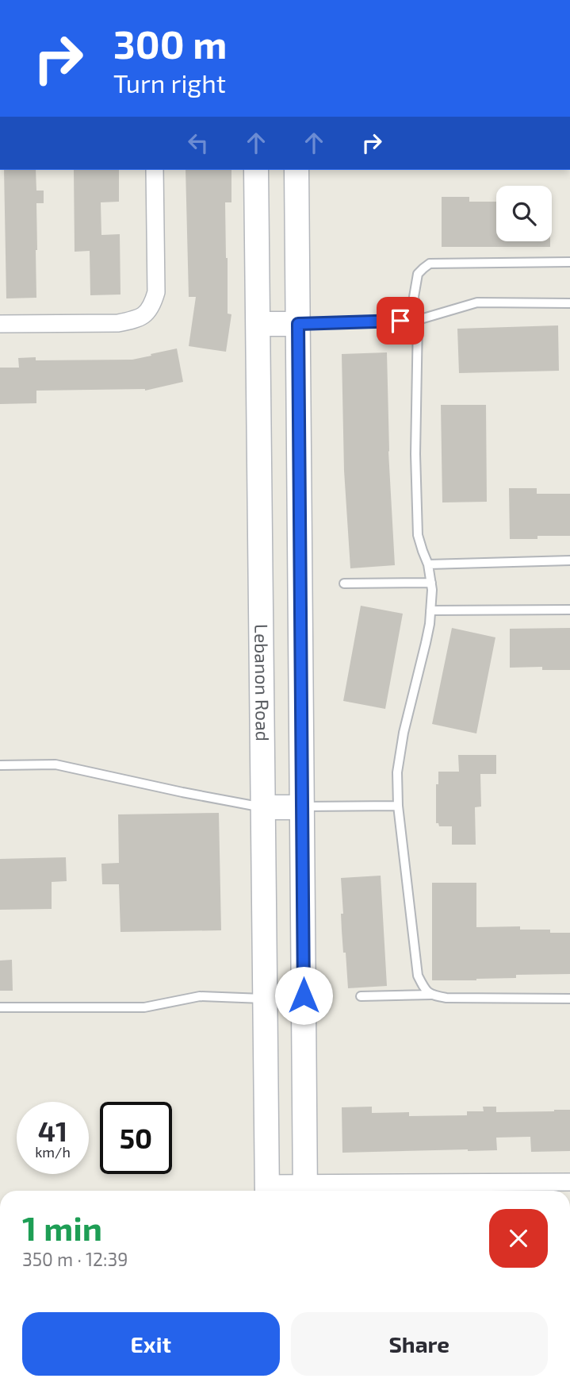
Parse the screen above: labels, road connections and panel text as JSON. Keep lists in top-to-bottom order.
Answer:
{
  "streets": {
    "main road": ["Lebanon Road"]
  },
  "page": {
    "turn": ["300 m", "Turn right"],
    "speed": "41 km/h",
    "limit": "50",
    "heading": ["1 min", "350 m · 12:39"],
    "buttons": ["Exit", "Share"]
  }
}
